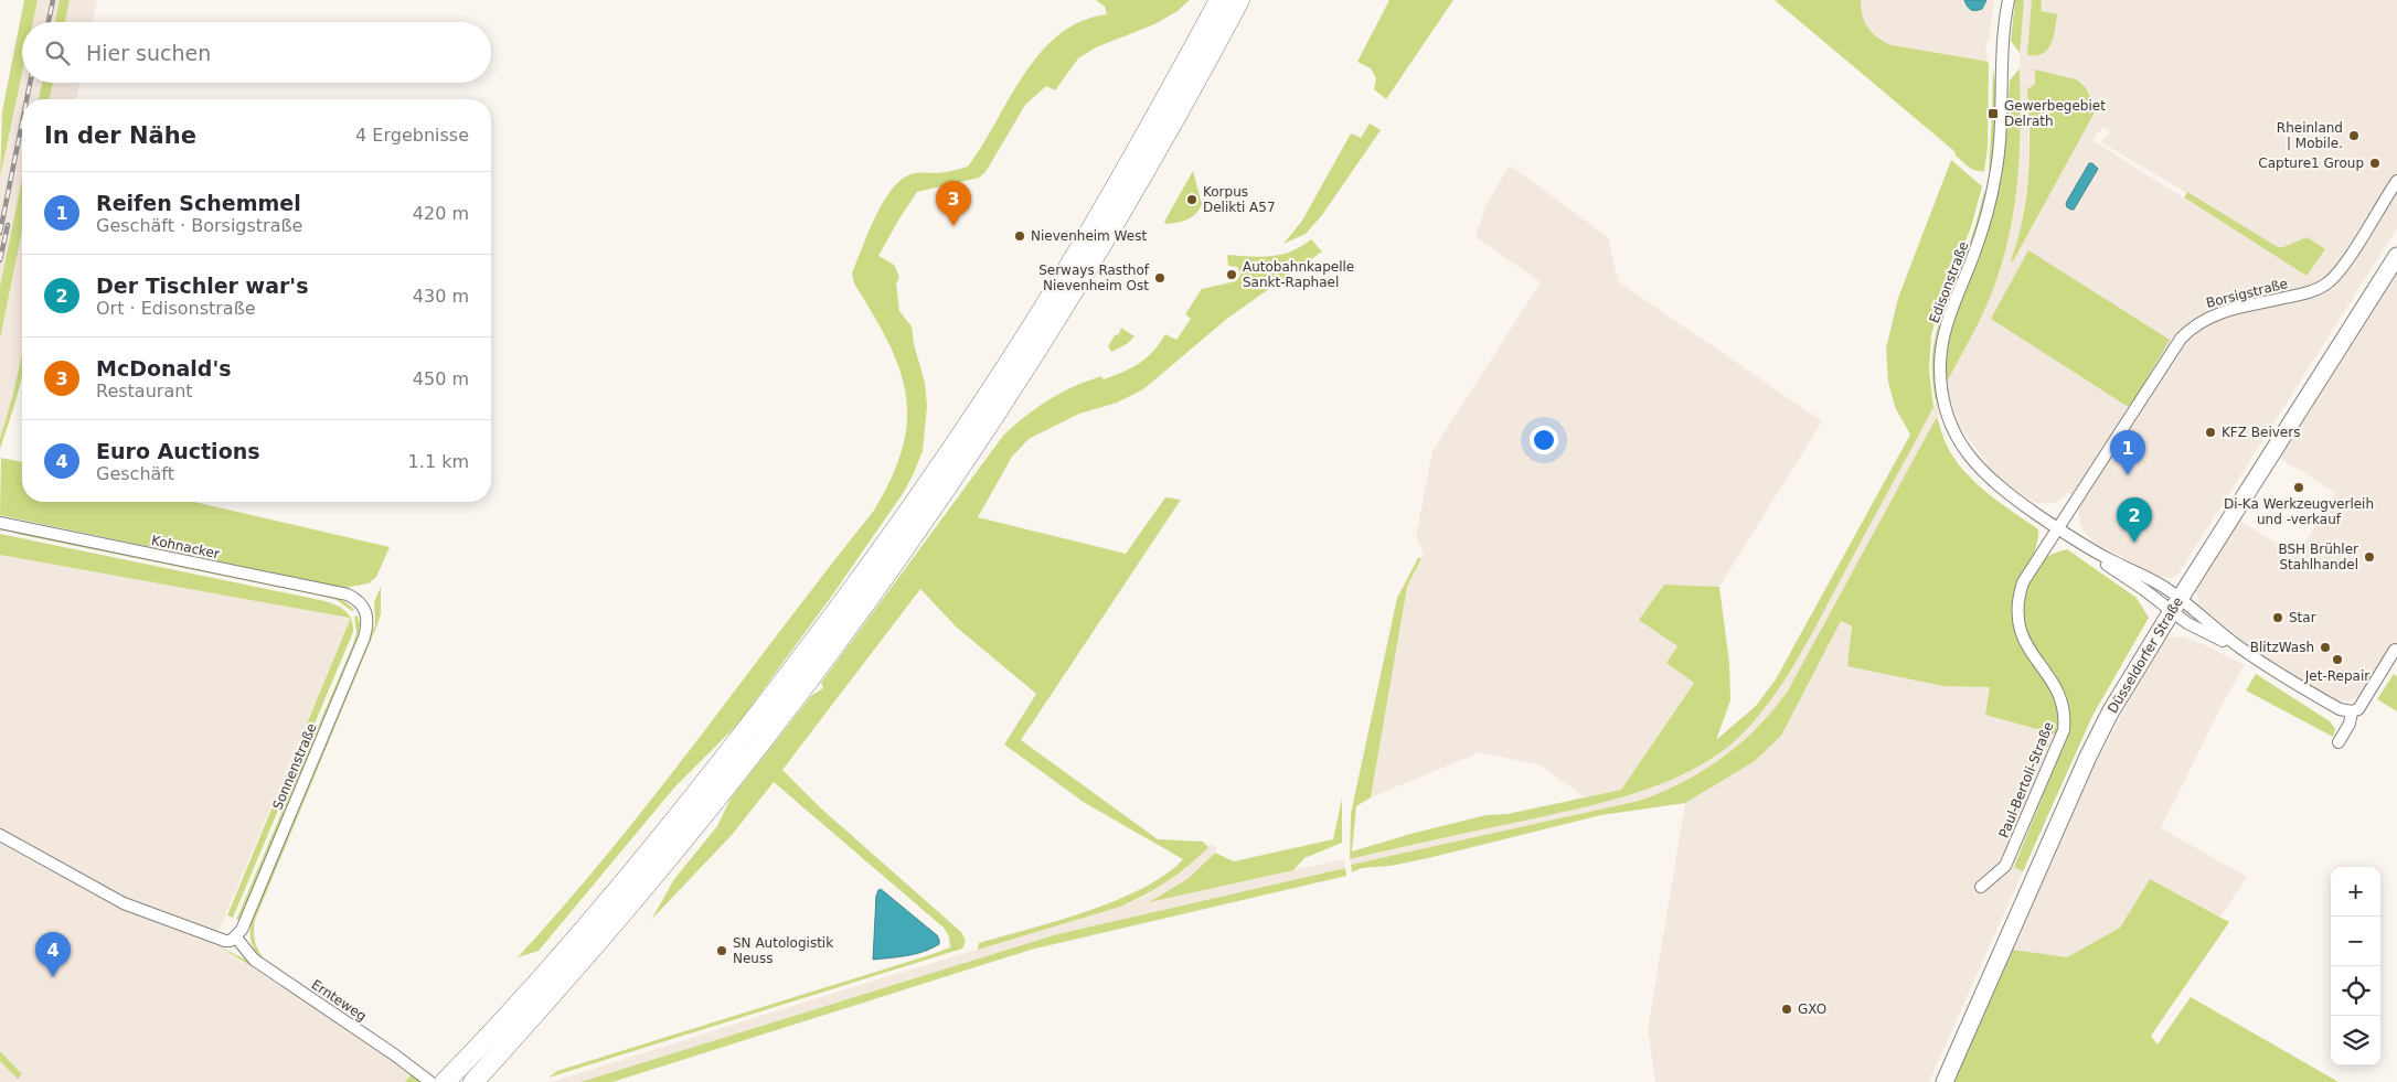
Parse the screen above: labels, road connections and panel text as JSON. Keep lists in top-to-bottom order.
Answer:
{
  "streets": {
    "main road": ["Düsseldorfer Straße"],
    "street": [
      "Edisonstraße",
      "Borsigstraße",
      "Kohnacker",
      "Sonnenstraße",
      "Paul-Bertoli-Straße",
      "Ernteweg"
    ]
  },
  "crossings": [
    ["Edisonstraße", "Borsigstraße"],
    ["Edisonstraße", "Düsseldorfer Straße"],
    ["Edisonstraße", "Paul-Bertoli-Straße"],
    ["Borsigstraße", "Paul-Bertoli-Straße"],
    ["Kohnacker", "Sonnenstraße"],
    ["Sonnenstraße", "Ernteweg"]
  ],
  "places": {
    "transit": ["Gewerbegebiet Delrath"],
    "other": [
      "Rheinland | Mobile.",
      "Capture1 Group",
      "Korpus Delikti A57",
      "Nievenheim West",
      "Autobahnkapelle Sankt-Raphael",
      "Serways Rasthof Nievenheim Ost",
      "KFZ Beivers",
      "Di-Ka Werkzeugverleih und -verkauf",
      "BSH Brühler Stahlhandel",
      "Star",
      "BlitzWash",
      "Jet-Repair",
      "SN Autologistik Neuss",
      "GXO"
    ]
  },
  "page": {
    "search": "Hier suchen",
    "heading": ["In der Nähe", "4 Ergebnisse"],
    "list": [
      {
        "mark": "1",
        "name": "Reifen Schemmel",
        "note": "Geschäft · Borsigstraße",
        "value": "420 m"
      },
      {
        "mark": "2",
        "name": "Der Tischler war's",
        "note": "Ort · Edisonstraße",
        "value": "430 m"
      },
      {
        "mark": "3",
        "name": "McDonald's",
        "note": "Restaurant",
        "value": "450 m"
      },
      {
        "mark": "4",
        "name": "Euro Auctions",
        "note": "Geschäft",
        "value": "1.1 km"
      }
    ],
    "pins": [
      "3",
      "1",
      "2",
      "4"
    ],
    "map_buttons": ["+", "−"]
  }
}
